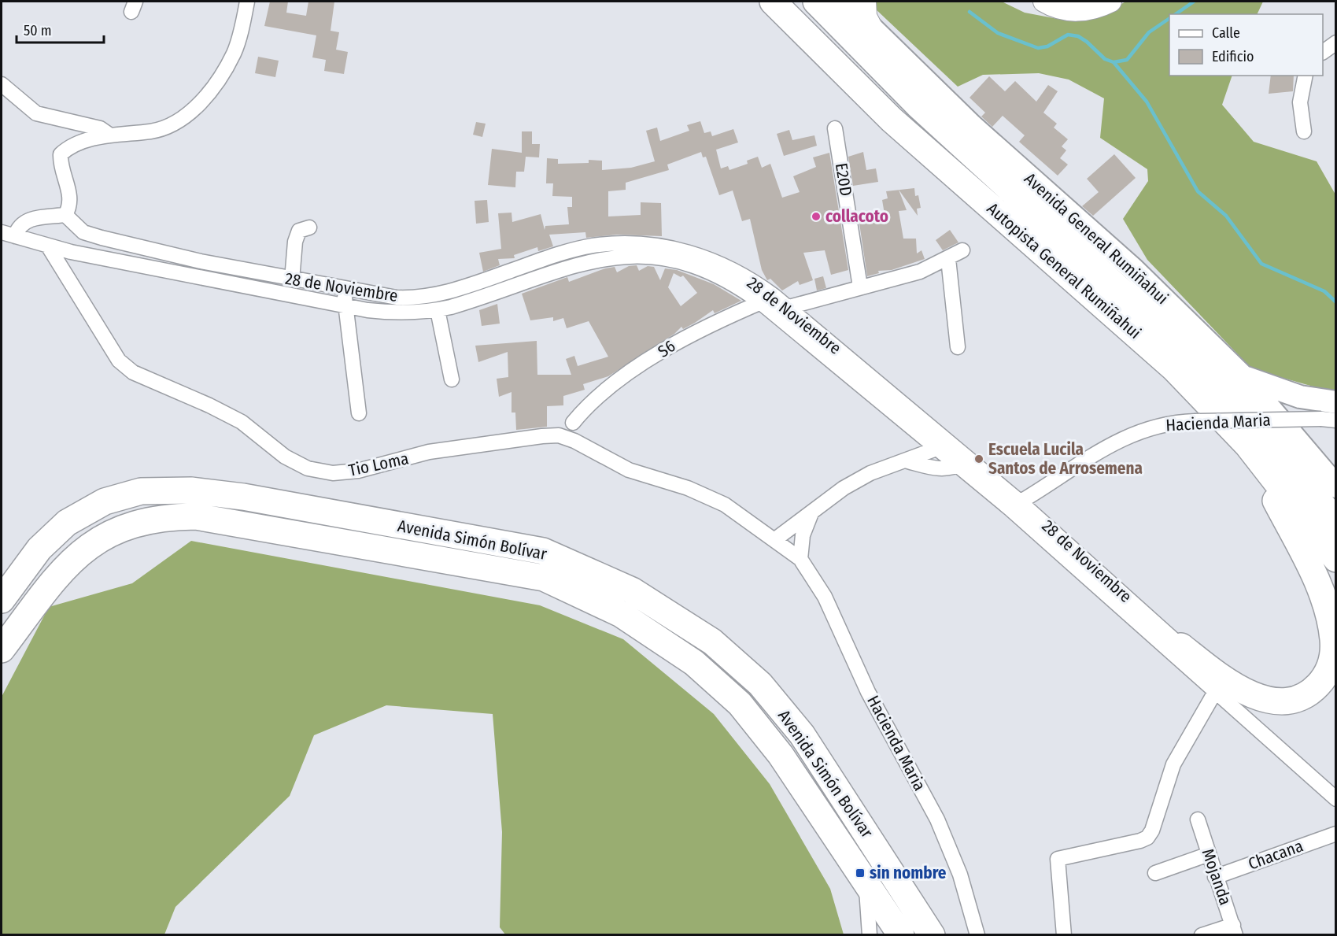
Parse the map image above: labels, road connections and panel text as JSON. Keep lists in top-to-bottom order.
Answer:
{
  "streets": {
    "highway": ["Autopista General Rumiñahui", "Avenida Simón Bolívar"],
    "main road": ["Avenida General Rumiñahui"],
    "street": [
      "E20D",
      "28 de Noviembre",
      "S6",
      "Hacienda Maria",
      "Tio Loma",
      "Chacana",
      "Mojanda"
    ]
  },
  "crossings": [
    ["28 de Noviembre", "S6"],
    ["28 de Noviembre", "Hacienda Maria"],
    ["Hacienda Maria", "Tio Loma"],
    ["Chacana", "Mojanda"]
  ],
  "places": {
    "other": ["collacoto", "Escuela Lucila Santos de Arrosemena"],
    "transit": ["sin nombre"]
  },
  "legend": ["Calle", "Edificio"],
  "scale_bar": "50 m"
}
